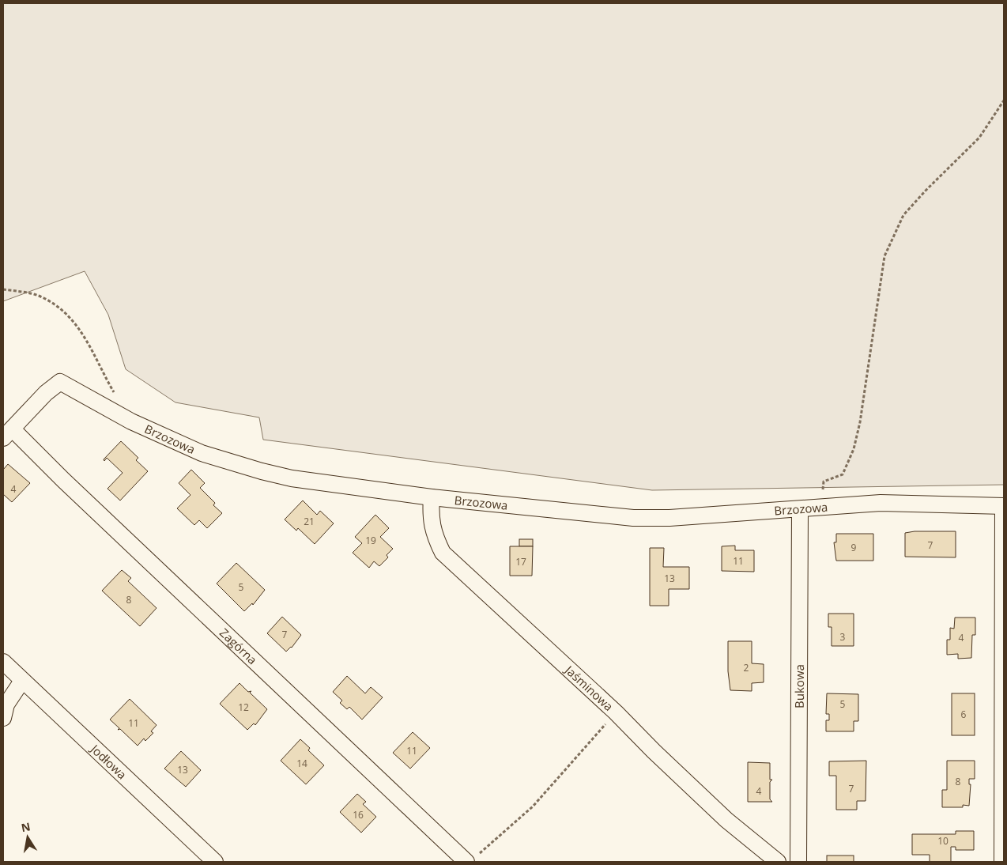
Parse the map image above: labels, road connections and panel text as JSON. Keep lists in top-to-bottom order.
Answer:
{
  "streets": {
    "street": [
      "Brzozowa",
      "Zagórna",
      "Bukowa",
      "Jaśminowa",
      "Jodłowa"
    ]
  },
  "crossings": [
    ["Brzozowa", "Zagórna"],
    ["Brzozowa", "Bukowa"],
    ["Brzozowa", "Jaśminowa"]
  ],
  "house_numbers": [
    "4",
    "21",
    "19",
    "7",
    "9",
    "11",
    "17",
    "13",
    "5",
    "8",
    "7",
    "3",
    "4",
    "2",
    "5",
    "12",
    "6",
    "11",
    "11",
    "14",
    "13",
    "8",
    "7",
    "4",
    "16",
    "10"
  ],
  "north": "top"
}
